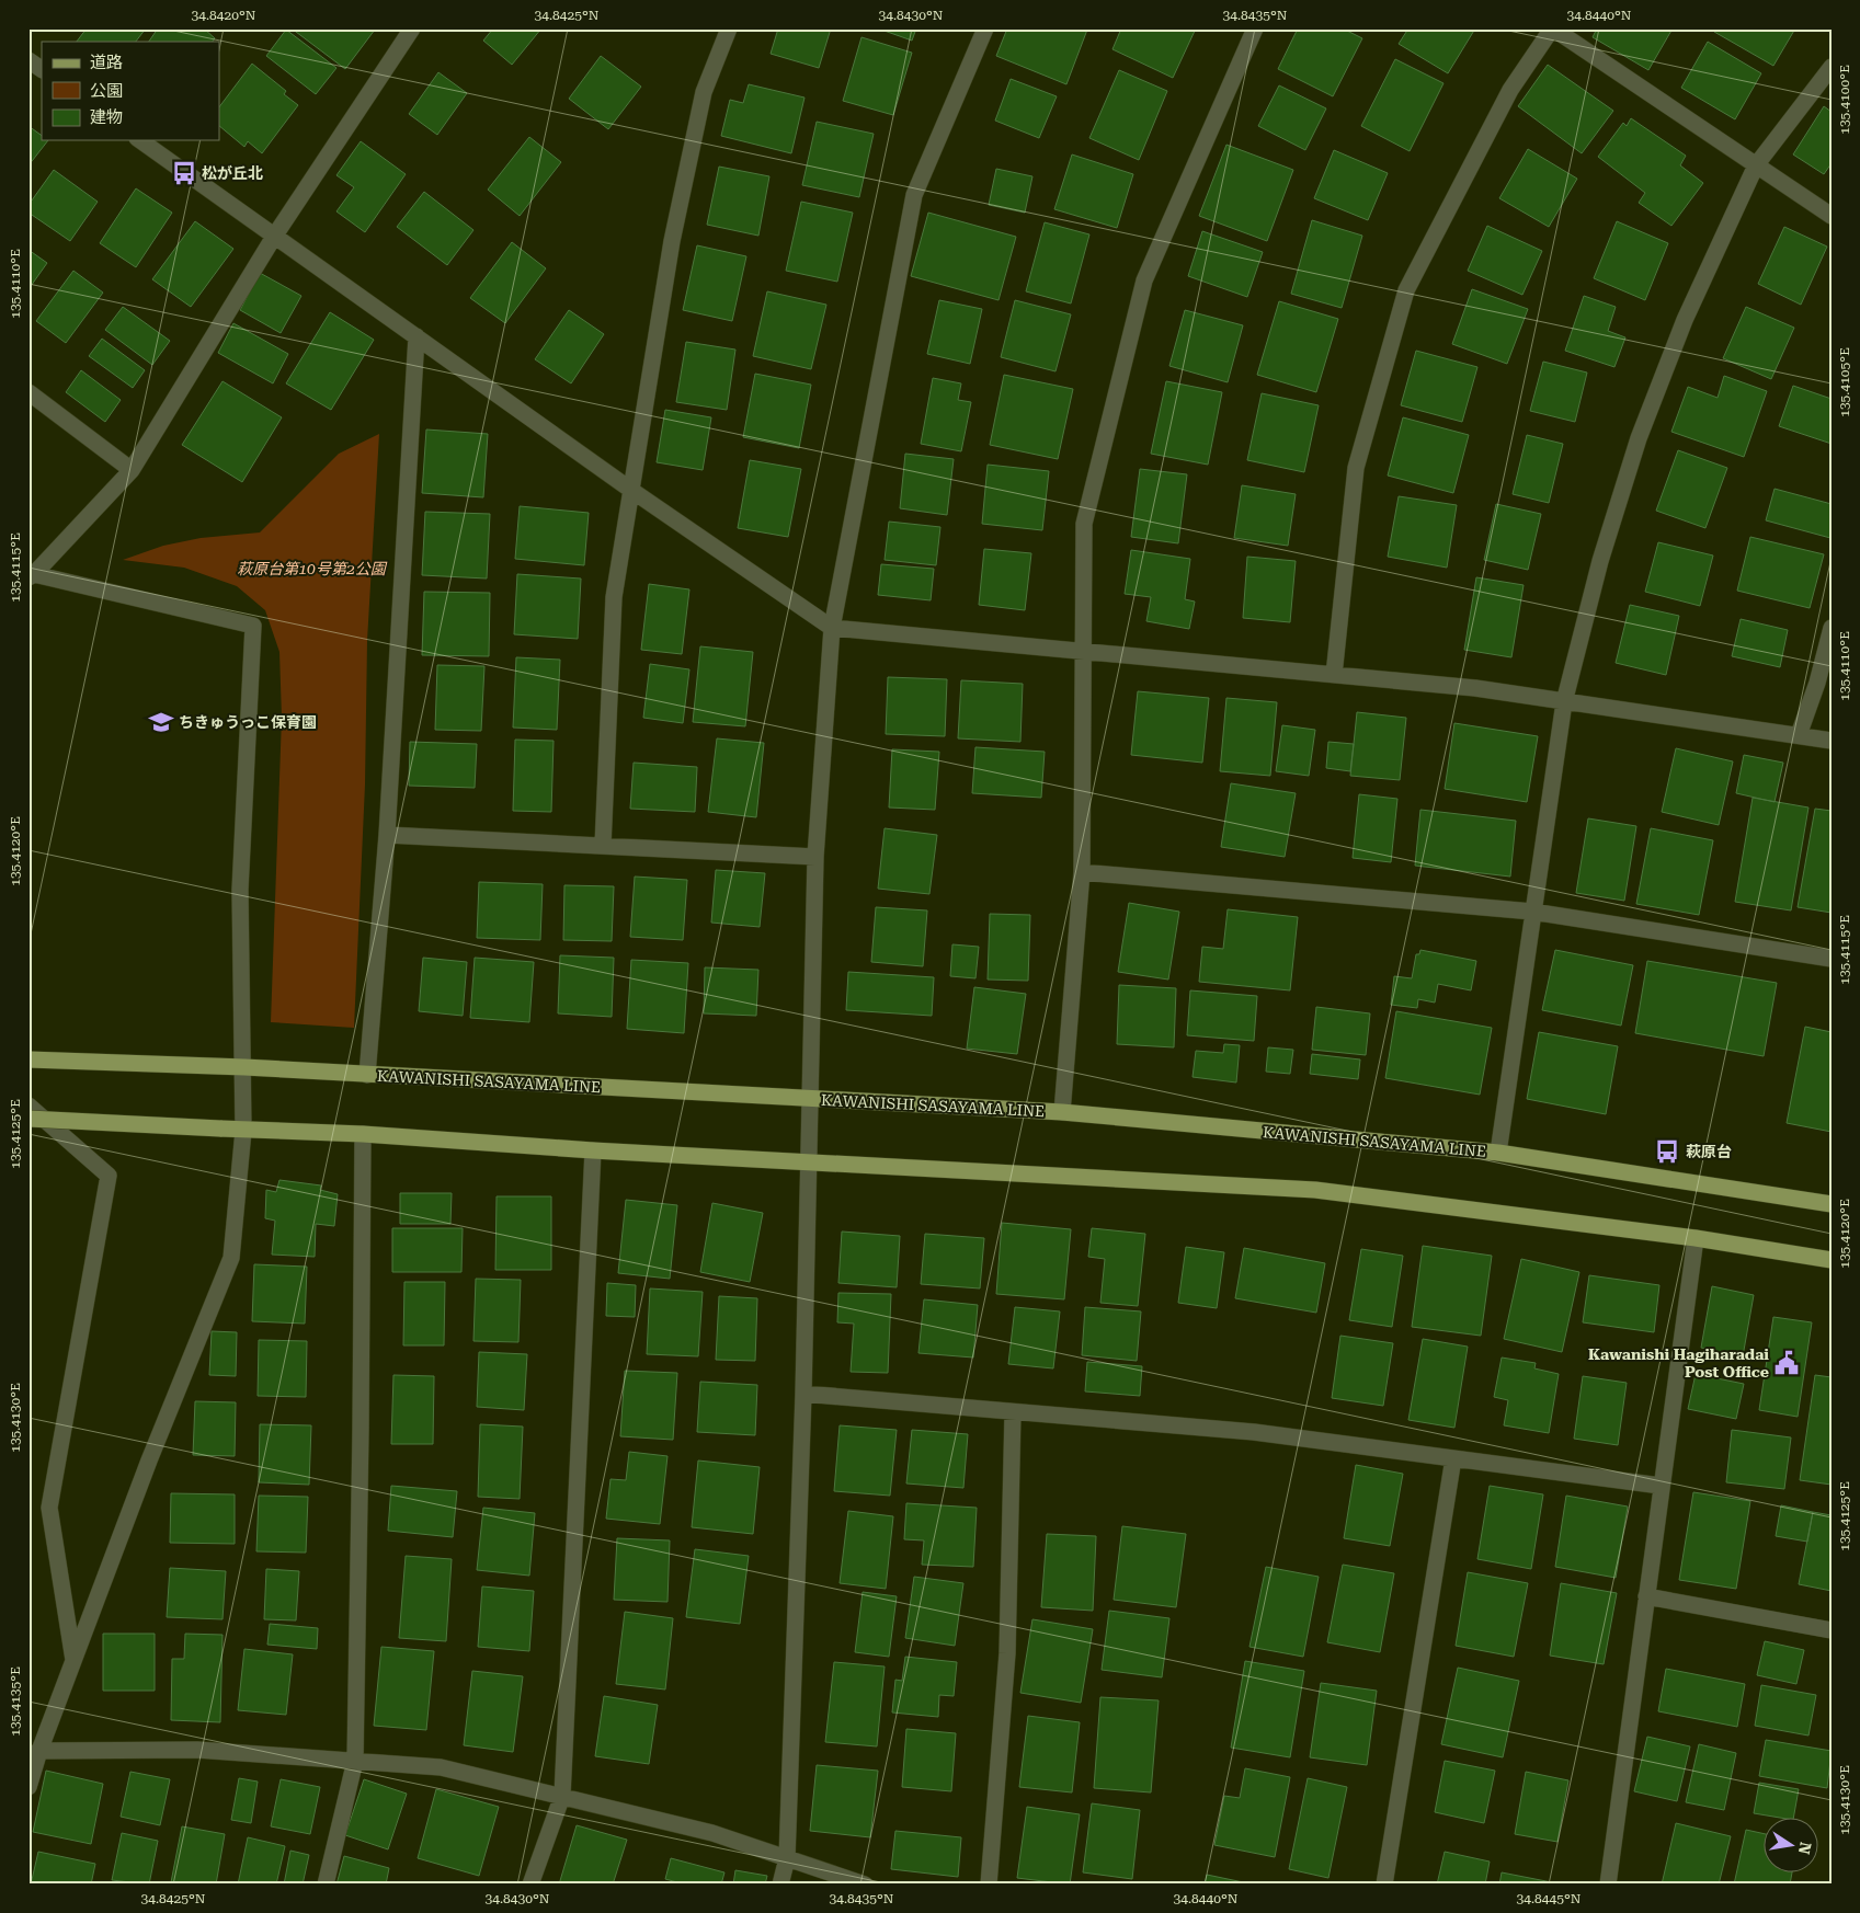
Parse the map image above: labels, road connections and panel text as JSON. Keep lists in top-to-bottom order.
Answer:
{
  "streets": {
    "main road": ["KAWANISHI SASAYAMA LINE"]
  },
  "parks": ["萩原台第10号第2公園"],
  "places": {
    "bus stop": ["松が丘北", "萩原台"],
    "school or university": ["ちきゅうっこ保育園"],
    "public building": ["Kawanishi Hagiharadai Post Office"]
  },
  "legend": ["道路", "公園", "建物"],
  "north": "right",
  "coordinates": [
    "34.8420°N",
    "34.8425°N",
    "34.8430°N",
    "34.8435°N",
    "34.8440°N",
    "135.4100°E",
    "135.4110°E",
    "135.4105°E",
    "135.4115°E",
    "135.4120°E",
    "135.4125°E",
    "135.4130°E",
    "135.4135°E",
    "34.8445°N"
  ]
}
